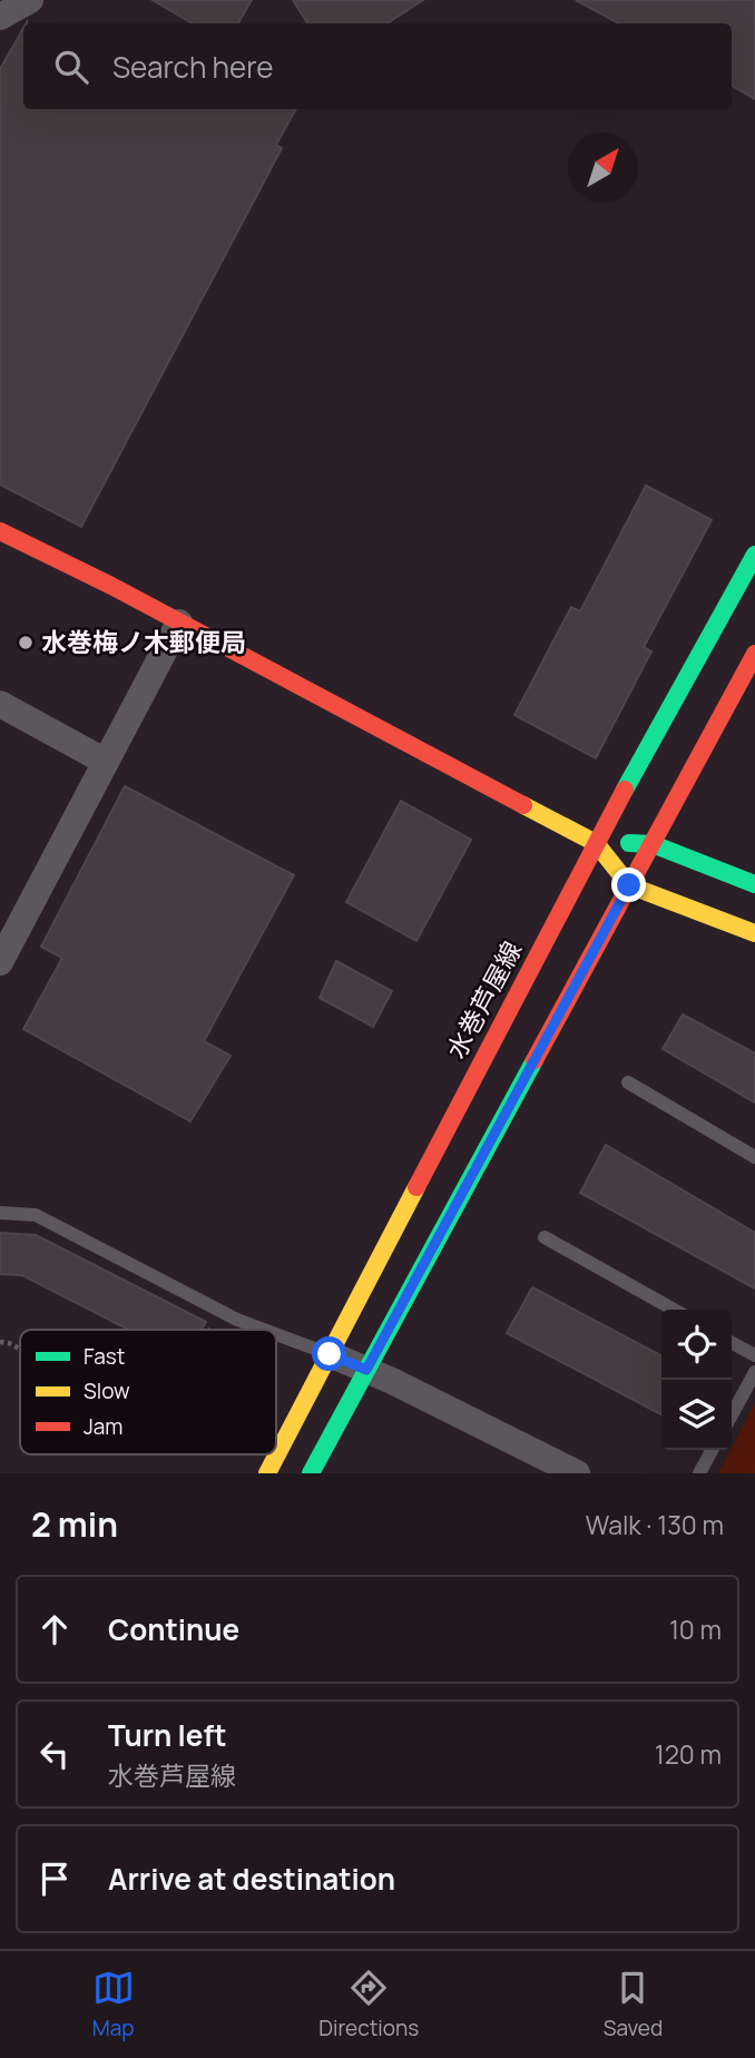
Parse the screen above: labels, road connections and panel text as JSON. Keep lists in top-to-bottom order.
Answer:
{
  "streets": {
    "main road": ["水巻芦屋線"]
  },
  "places": ["水巻梅ノ木郵便局"],
  "legend": ["Fast", "Slow", "Jam"],
  "north": "top right",
  "page": {
    "search": "Search here",
    "heading": ["2 min", "Walk · 130 m"],
    "list": [
      ["Continue", "10 m"],
      ["Turn left", "水巻芦屋線", "120 m"],
      "Arrive at destination"
    ],
    "nav": ["Map", "Directions", "Saved"]
  }
}
